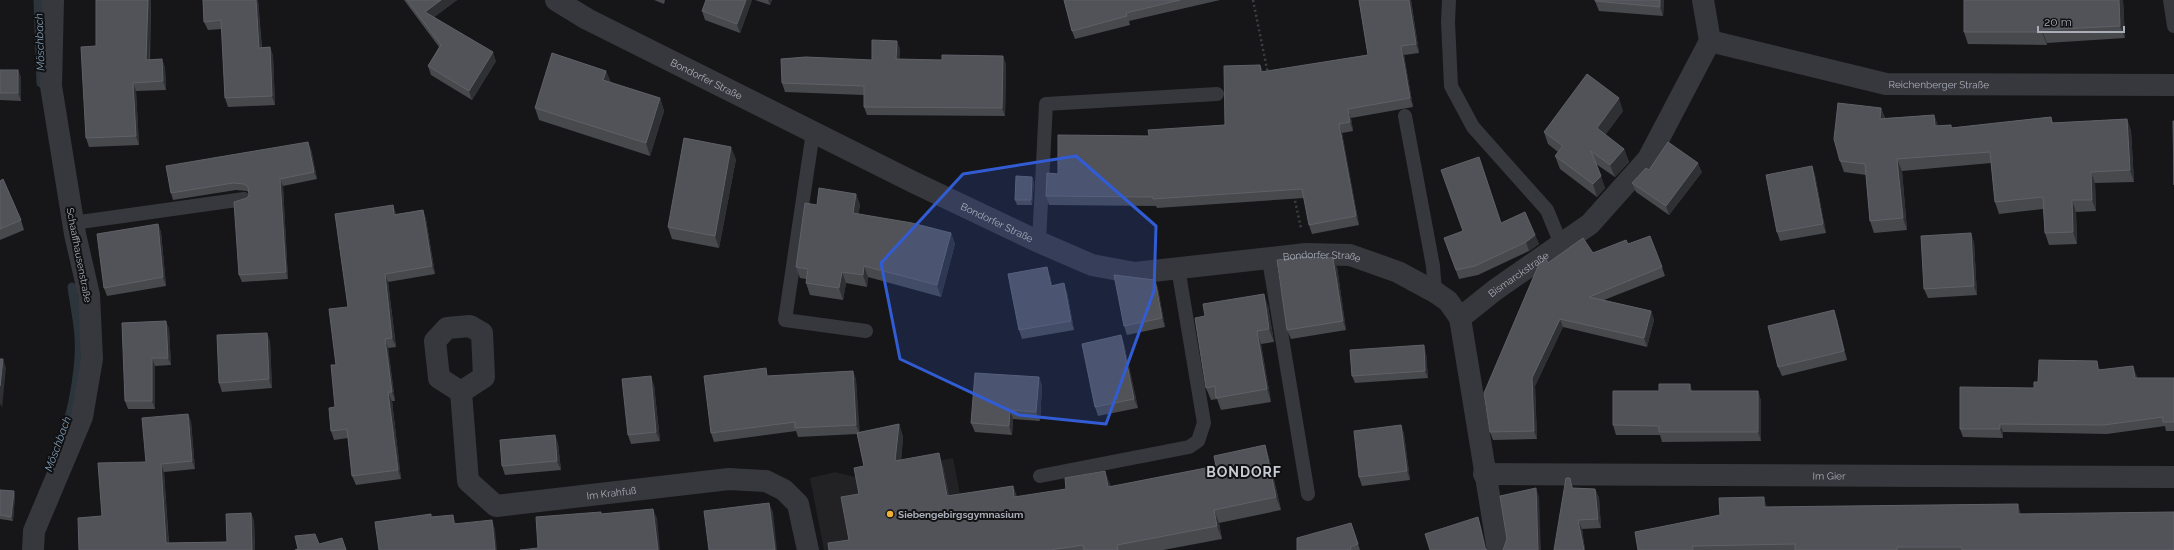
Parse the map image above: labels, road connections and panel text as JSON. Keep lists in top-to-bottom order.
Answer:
{
  "streets": {
    "street": [
      "Bondorfer Straße",
      "Reichenberger Straße",
      "Schaaffhausenstraße",
      "Bismarckstraße",
      "Im Gier",
      "Im Krahfuß"
    ]
  },
  "crossings": [
    ["Bondorfer Straße", "Bismarckstraße"],
    ["Reichenberger Straße", "Bismarckstraße"]
  ],
  "districts": ["BONDORF"],
  "water": ["Möschbach"],
  "places": ["Siebengebirgsgymnasium"],
  "scale_bar": "20 m"
}
